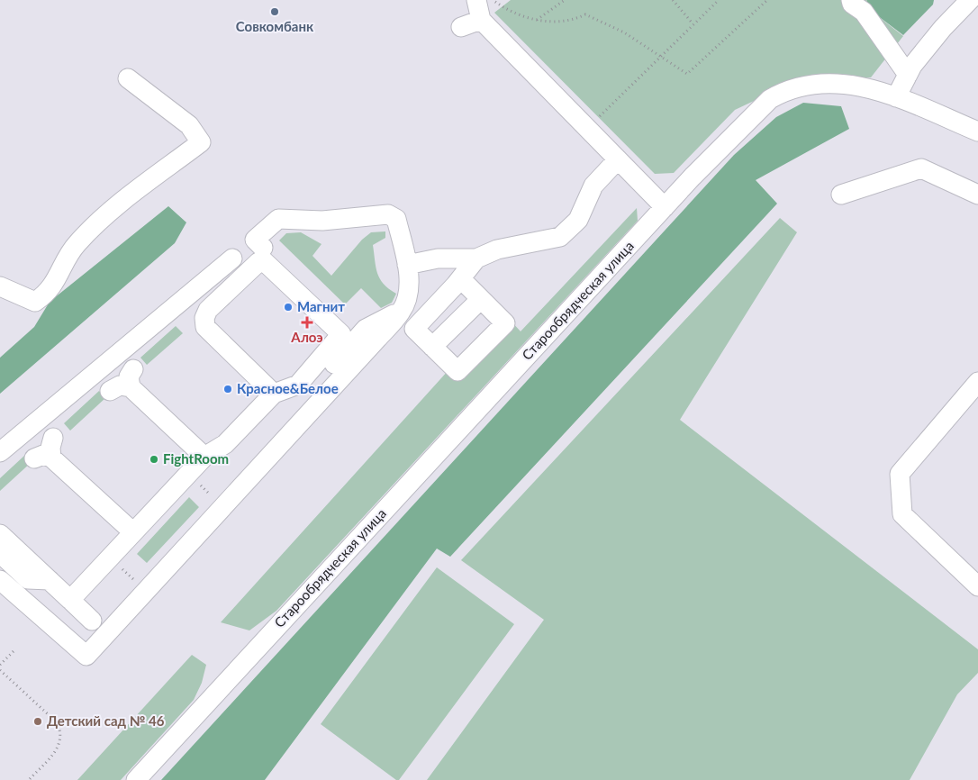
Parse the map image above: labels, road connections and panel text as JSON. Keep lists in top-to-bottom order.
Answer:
{
  "streets": {
    "street": ["Старообрядческая улица"]
  },
  "places": {
    "other": [
      "Совкомбанк",
      "Магнит",
      "Красное&Белое",
      "FightRoom",
      "Детский сад № 46"
    ],
    "health": ["Алоэ"]
  }
}
